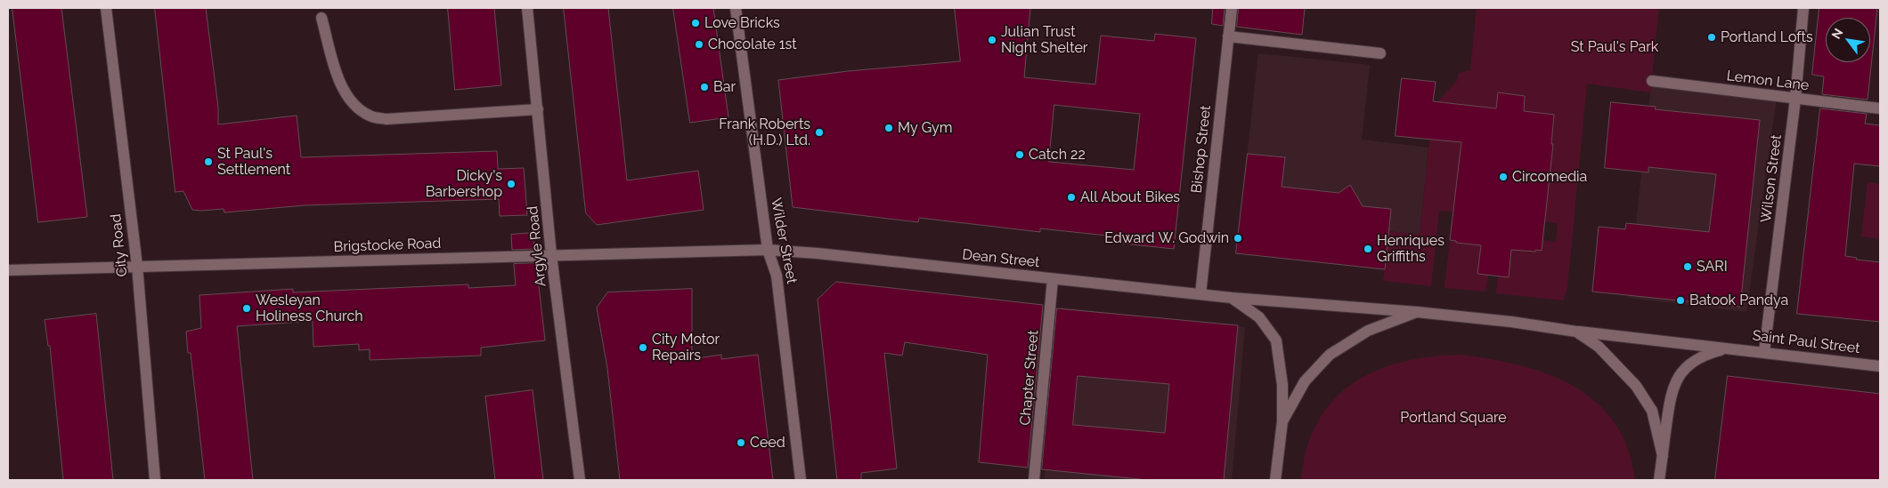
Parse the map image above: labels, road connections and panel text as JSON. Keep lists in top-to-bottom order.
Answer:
{
  "streets": {
    "street": [
      "Lemon Lane",
      "Bishop Street",
      "Wilson Street",
      "Wilder Street",
      "City Road",
      "Brigstocke Road",
      "Argyle Road",
      "Dean Street",
      "Saint Paul Street",
      "Chapter Street"
    ]
  },
  "crossings": [
    ["Lemon Lane", "Wilson Street"],
    ["Bishop Street", "Dean Street"],
    ["Wilson Street", "Saint Paul Street"],
    ["Wilder Street", "Brigstocke Road"],
    ["Wilder Street", "Dean Street"],
    ["City Road", "Brigstocke Road"],
    ["Brigstocke Road", "Argyle Road"],
    ["Brigstocke Road", "Dean Street"],
    ["Dean Street", "Chapter Street"]
  ],
  "parks": ["St Paul's Park", "Portland Square"],
  "places": [
    "Love Bricks",
    "Portland Lofts",
    "Julian Trust Night Shelter",
    "Chocolate 1st",
    "Bar",
    "My Gym",
    "Frank Roberts (H.D.) Ltd.",
    "Catch 22",
    "St Paul's Settlement",
    "Circomedia",
    "Dicky's Barbershop",
    "All About Bikes",
    "Edward W. Godwin",
    "Henriques Griffiths",
    "SARI",
    "Batook Pandya",
    "Wesleyan Holiness Church",
    "City Motor Repairs",
    "Ceed"
  ],
  "north": "top left"
}
